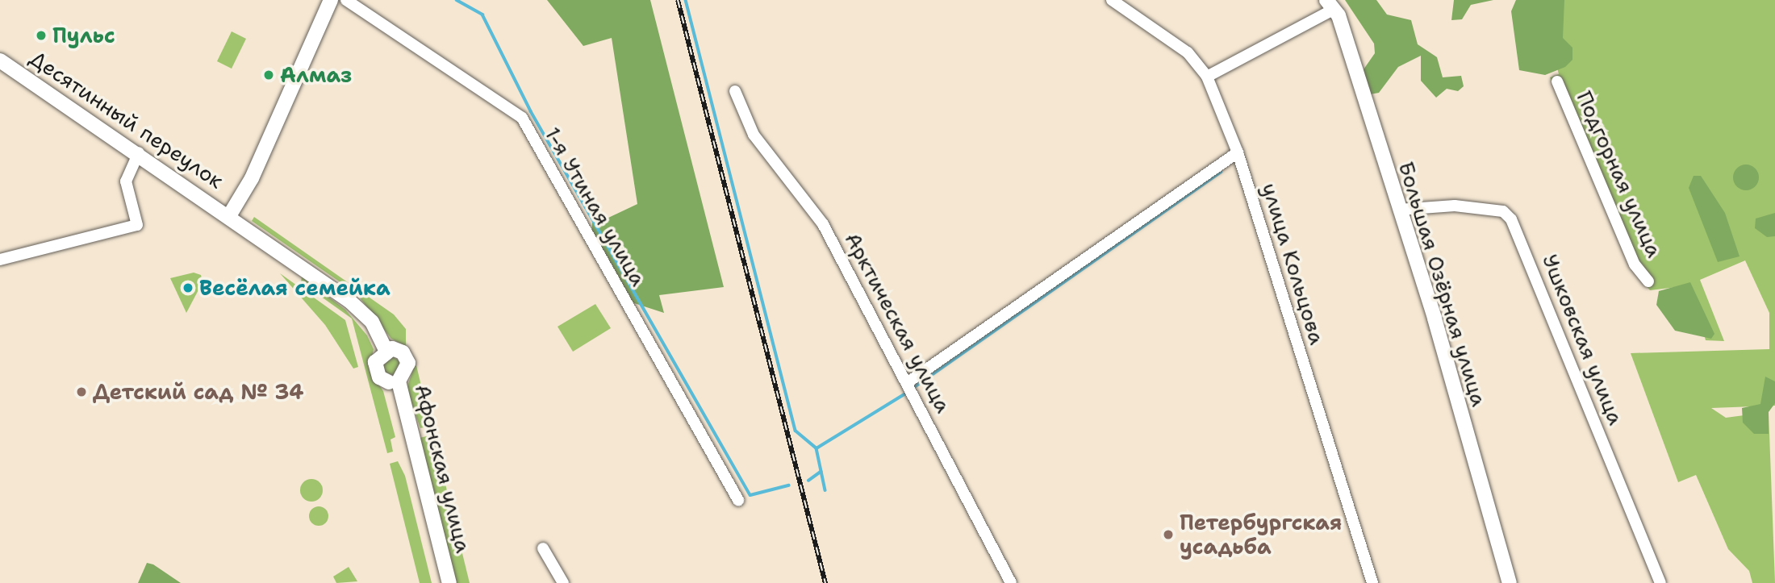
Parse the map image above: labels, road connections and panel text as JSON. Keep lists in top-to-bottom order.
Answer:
{
  "streets": {
    "street": [
      "Десятинный переулок",
      "Подгорная улица",
      "1-я Утиная улица",
      "улица Кольцова",
      "Большая Озёрная улица",
      "Арктическая улица",
      "Ушковская улица",
      "Афонская улица"
    ]
  },
  "crossings": [
    ["Большая Озёрная улица", "Ушковская улица"]
  ],
  "places": [
    "Пульс",
    "Алмаз",
    "Весёлая семейка",
    "Детский сад № 34",
    "Петербургская усадьба"
  ]
}
